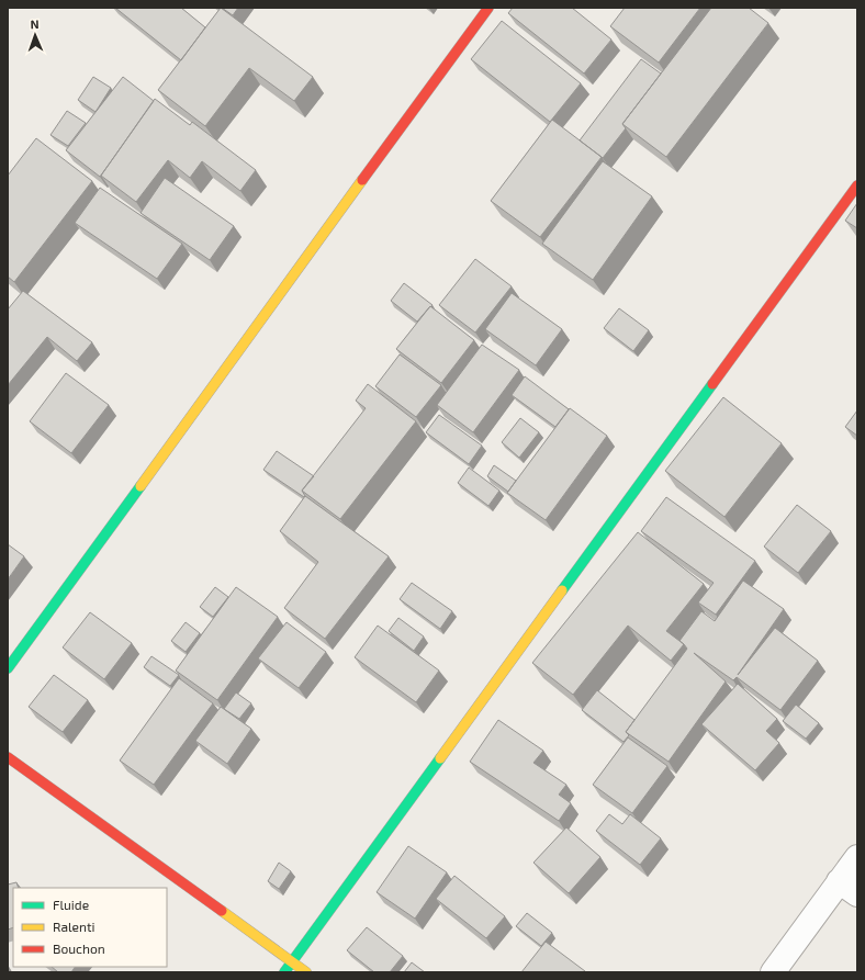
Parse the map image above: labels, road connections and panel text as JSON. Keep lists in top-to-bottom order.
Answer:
{
  "legend": ["Fluide", "Ralenti", "Bouchon"],
  "north": "top"
}
